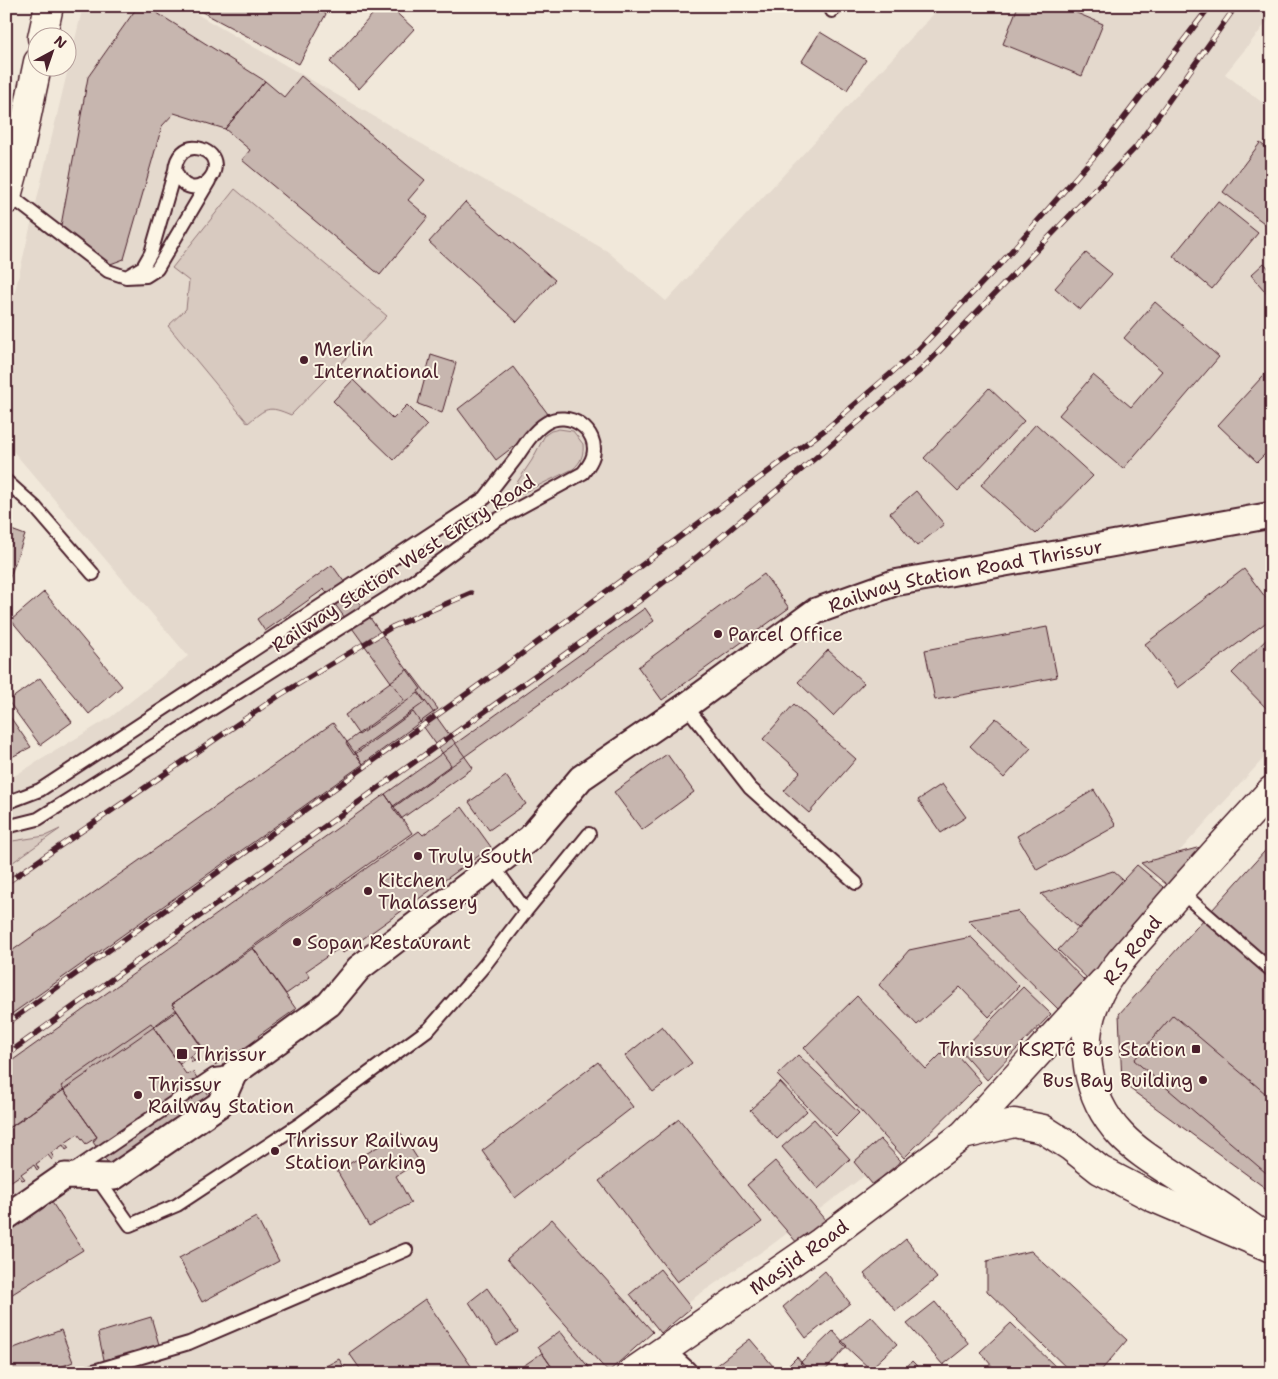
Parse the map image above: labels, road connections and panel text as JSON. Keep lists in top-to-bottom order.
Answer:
{
  "streets": {
    "street": ["Railway Station Road Thrissur", "R.S Road", "Masjid Road"],
    "lane": ["Railway Station West Entry Road"]
  },
  "places": {
    "other": [
      "Merlin International",
      "Parcel Office",
      "Truly South",
      "Kitchen Thalassery",
      "Sopan Restaurant",
      "Bus Bay Building",
      "Thrissur Railway Station",
      "Thrissur Railway Station Parking"
    ],
    "transit": ["Thrissur KSRTC Bus Station", "Thrissur"]
  },
  "north": "top right"
}
